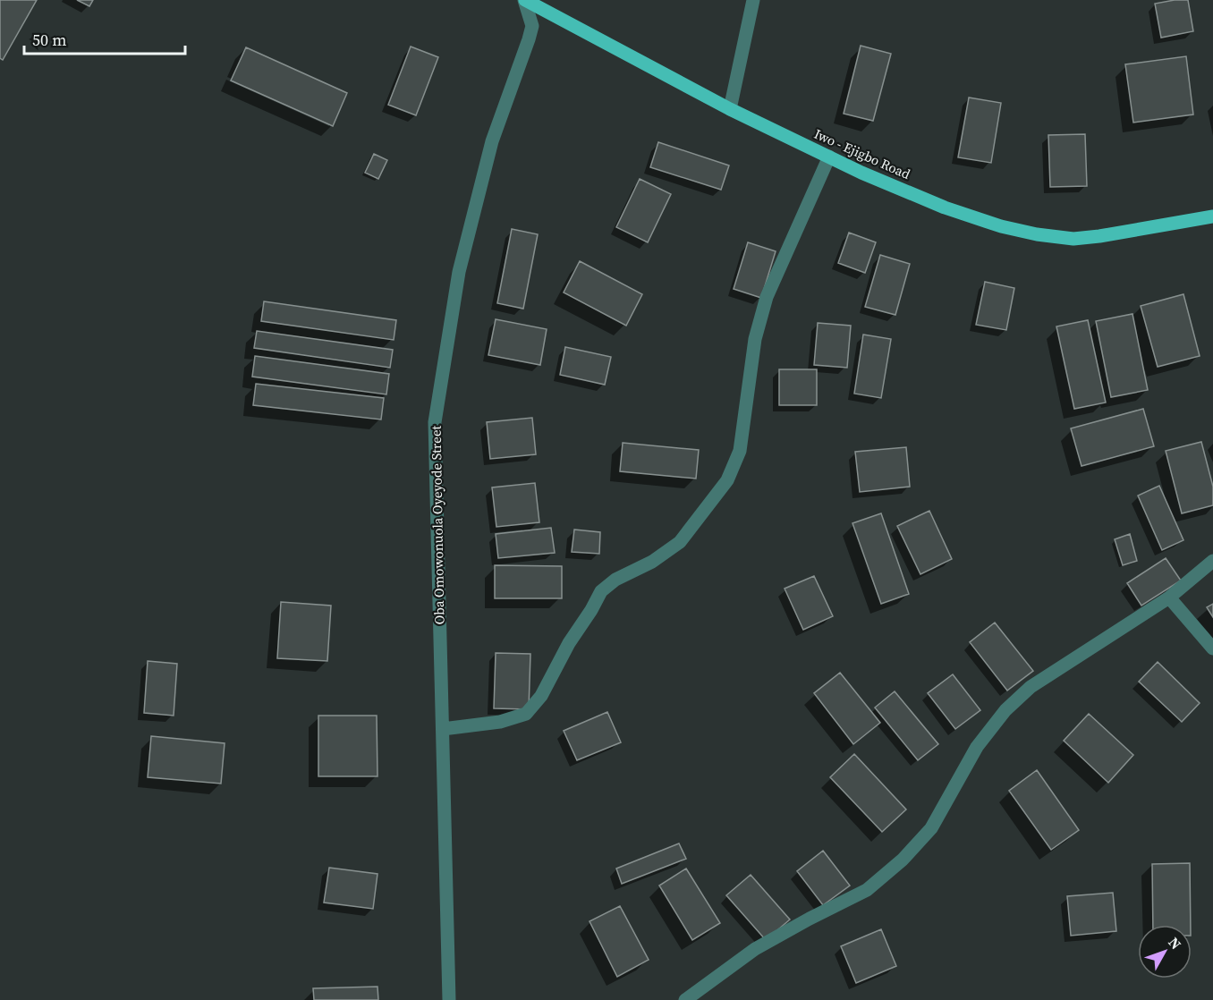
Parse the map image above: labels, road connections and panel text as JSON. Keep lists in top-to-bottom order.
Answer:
{
  "streets": {
    "main road": ["Iwo - Ejigbo Road"],
    "street": ["Oba Omowonuola Oyeyode Street"]
  },
  "crossings": [
    ["Iwo - Ejigbo Road", "Oba Omowonuola Oyeyode Street"]
  ],
  "scale_bar": "50 m",
  "north": "top right"
}
